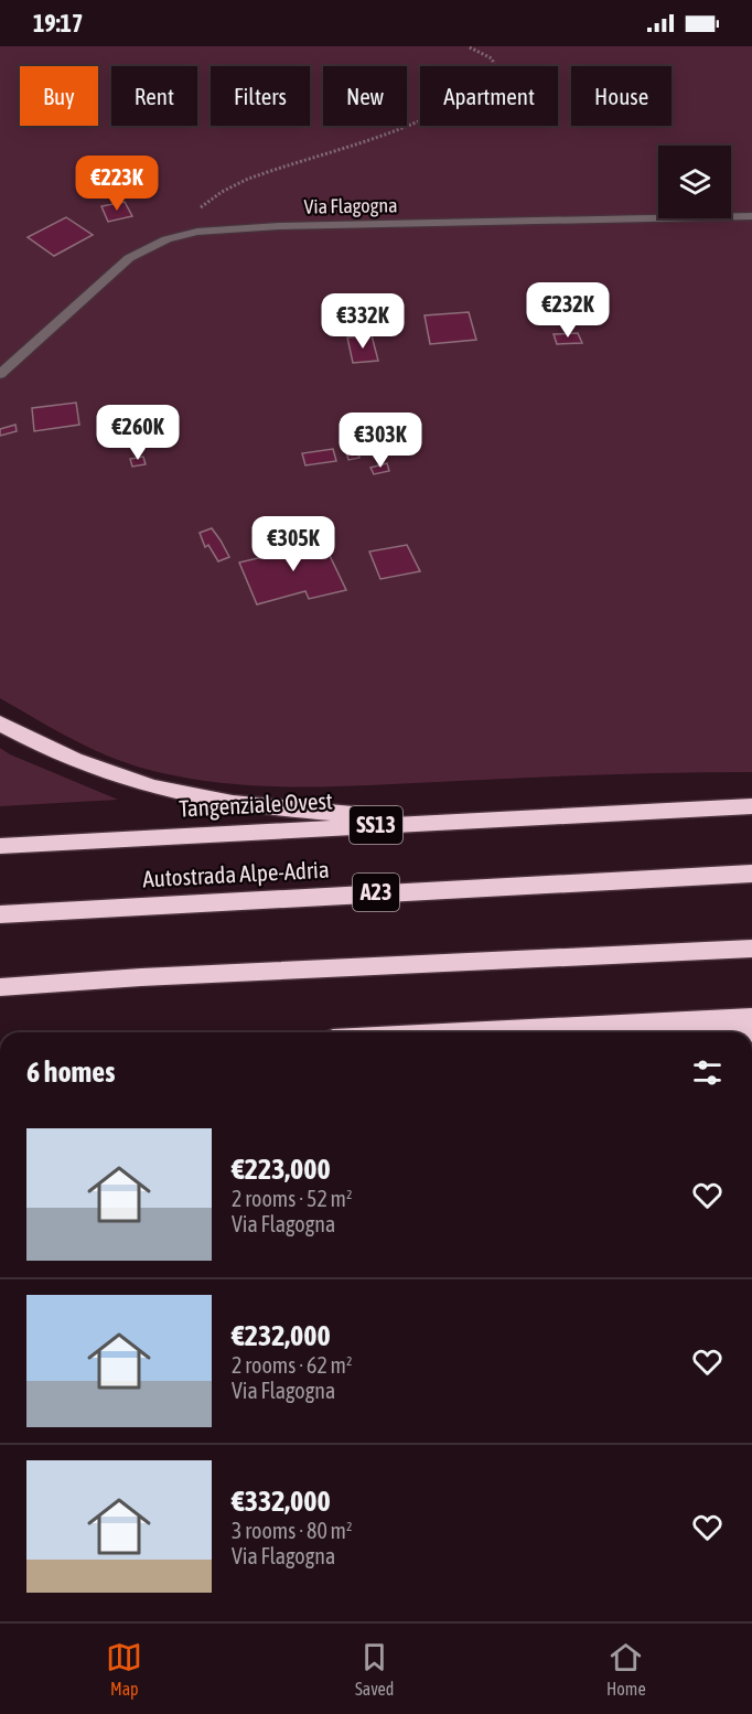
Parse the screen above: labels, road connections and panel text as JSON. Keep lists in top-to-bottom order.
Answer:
{
  "streets": {
    "highway": [
      "Tangenziale Ovest",
      "SS13",
      "Autostrada Alpe-Adria",
      "A23"
    ],
    "street": ["Via Flagogna"]
  },
  "page": {
    "status": "19:17",
    "chip": [
      "Buy",
      "Rent",
      "Filters",
      "New",
      "Apartment",
      "House"
    ],
    "price": [
      "€223K",
      "€232K",
      "€332K",
      "€260K",
      "€303K",
      "€305K"
    ],
    "heading": "6 homes",
    "list": [
      {
        "name": "€223,000",
        "note": "2 rooms · 52 m² · Via Flagogna"
      },
      {
        "name": "€232,000",
        "note": "2 rooms · 62 m² · Via Flagogna"
      },
      {
        "name": "€332,000",
        "note": "3 rooms · 80 m² · Via Flagogna"
      }
    ],
    "tabs": ["Map", "Saved", "Home"]
  }
}
